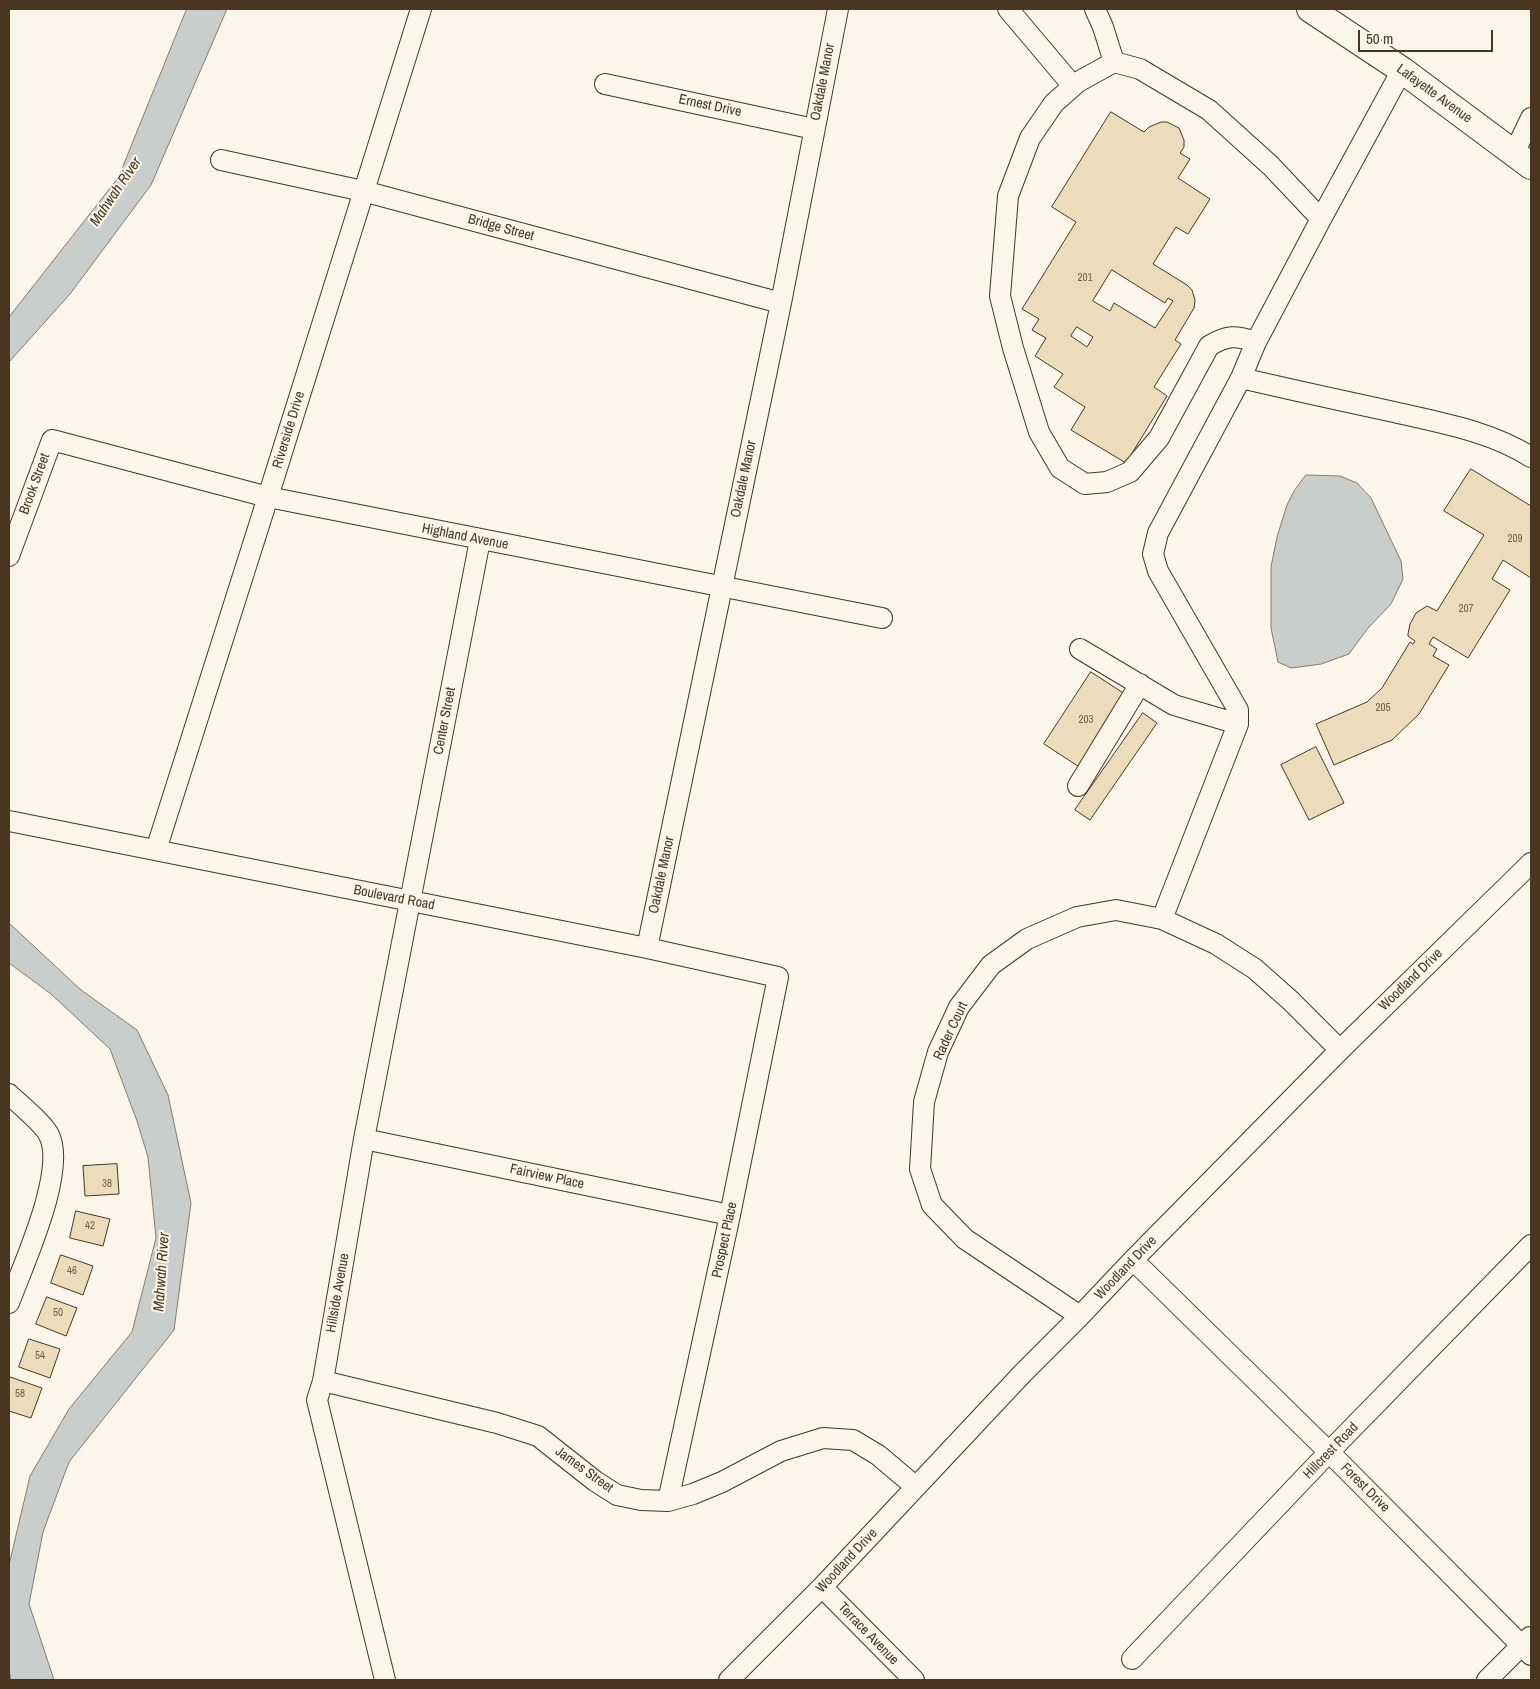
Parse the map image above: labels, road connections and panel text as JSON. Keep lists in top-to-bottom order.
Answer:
{
  "streets": {
    "main road": ["Lafayette Avenue"],
    "street": [
      "Oakdale Manor",
      "Ernest Drive",
      "Bridge Street",
      "Riverside Drive",
      "Brook Street",
      "Highland Avenue",
      "Center Street",
      "Boulevard Road",
      "Woodland Drive",
      "Rader Court",
      "Fairview Place",
      "Prospect Place",
      "Hillside Avenue",
      "Hillcrest Road",
      "James Street",
      "Forest Drive",
      "Terrace Avenue"
    ]
  },
  "crossings": [
    ["Oakdale Manor", "Ernest Drive"],
    ["Oakdale Manor", "Bridge Street"],
    ["Oakdale Manor", "Highland Avenue"],
    ["Oakdale Manor", "Boulevard Road"],
    ["Bridge Street", "Riverside Drive"],
    ["Riverside Drive", "Highland Avenue"],
    ["Riverside Drive", "Boulevard Road"],
    ["Brook Street", "Highland Avenue"],
    ["Highland Avenue", "Center Street"],
    ["Center Street", "Boulevard Road"],
    ["Center Street", "Hillside Avenue"],
    ["Boulevard Road", "Prospect Place"],
    ["Boulevard Road", "Hillside Avenue"],
    ["Woodland Drive", "Rader Court"],
    ["Woodland Drive", "James Street"],
    ["Woodland Drive", "Forest Drive"],
    ["Woodland Drive", "Terrace Avenue"],
    ["Fairview Place", "Prospect Place"],
    ["Fairview Place", "Hillside Avenue"],
    ["Prospect Place", "James Street"],
    ["Hillside Avenue", "James Street"],
    ["Hillcrest Road", "Forest Drive"]
  ],
  "water": ["Mahwah River"],
  "house_numbers": [
    "201",
    "209",
    "207",
    "205",
    "203",
    "38",
    "42",
    "46",
    "50",
    "54",
    "58"
  ],
  "scale_bar": "50 m"
}
